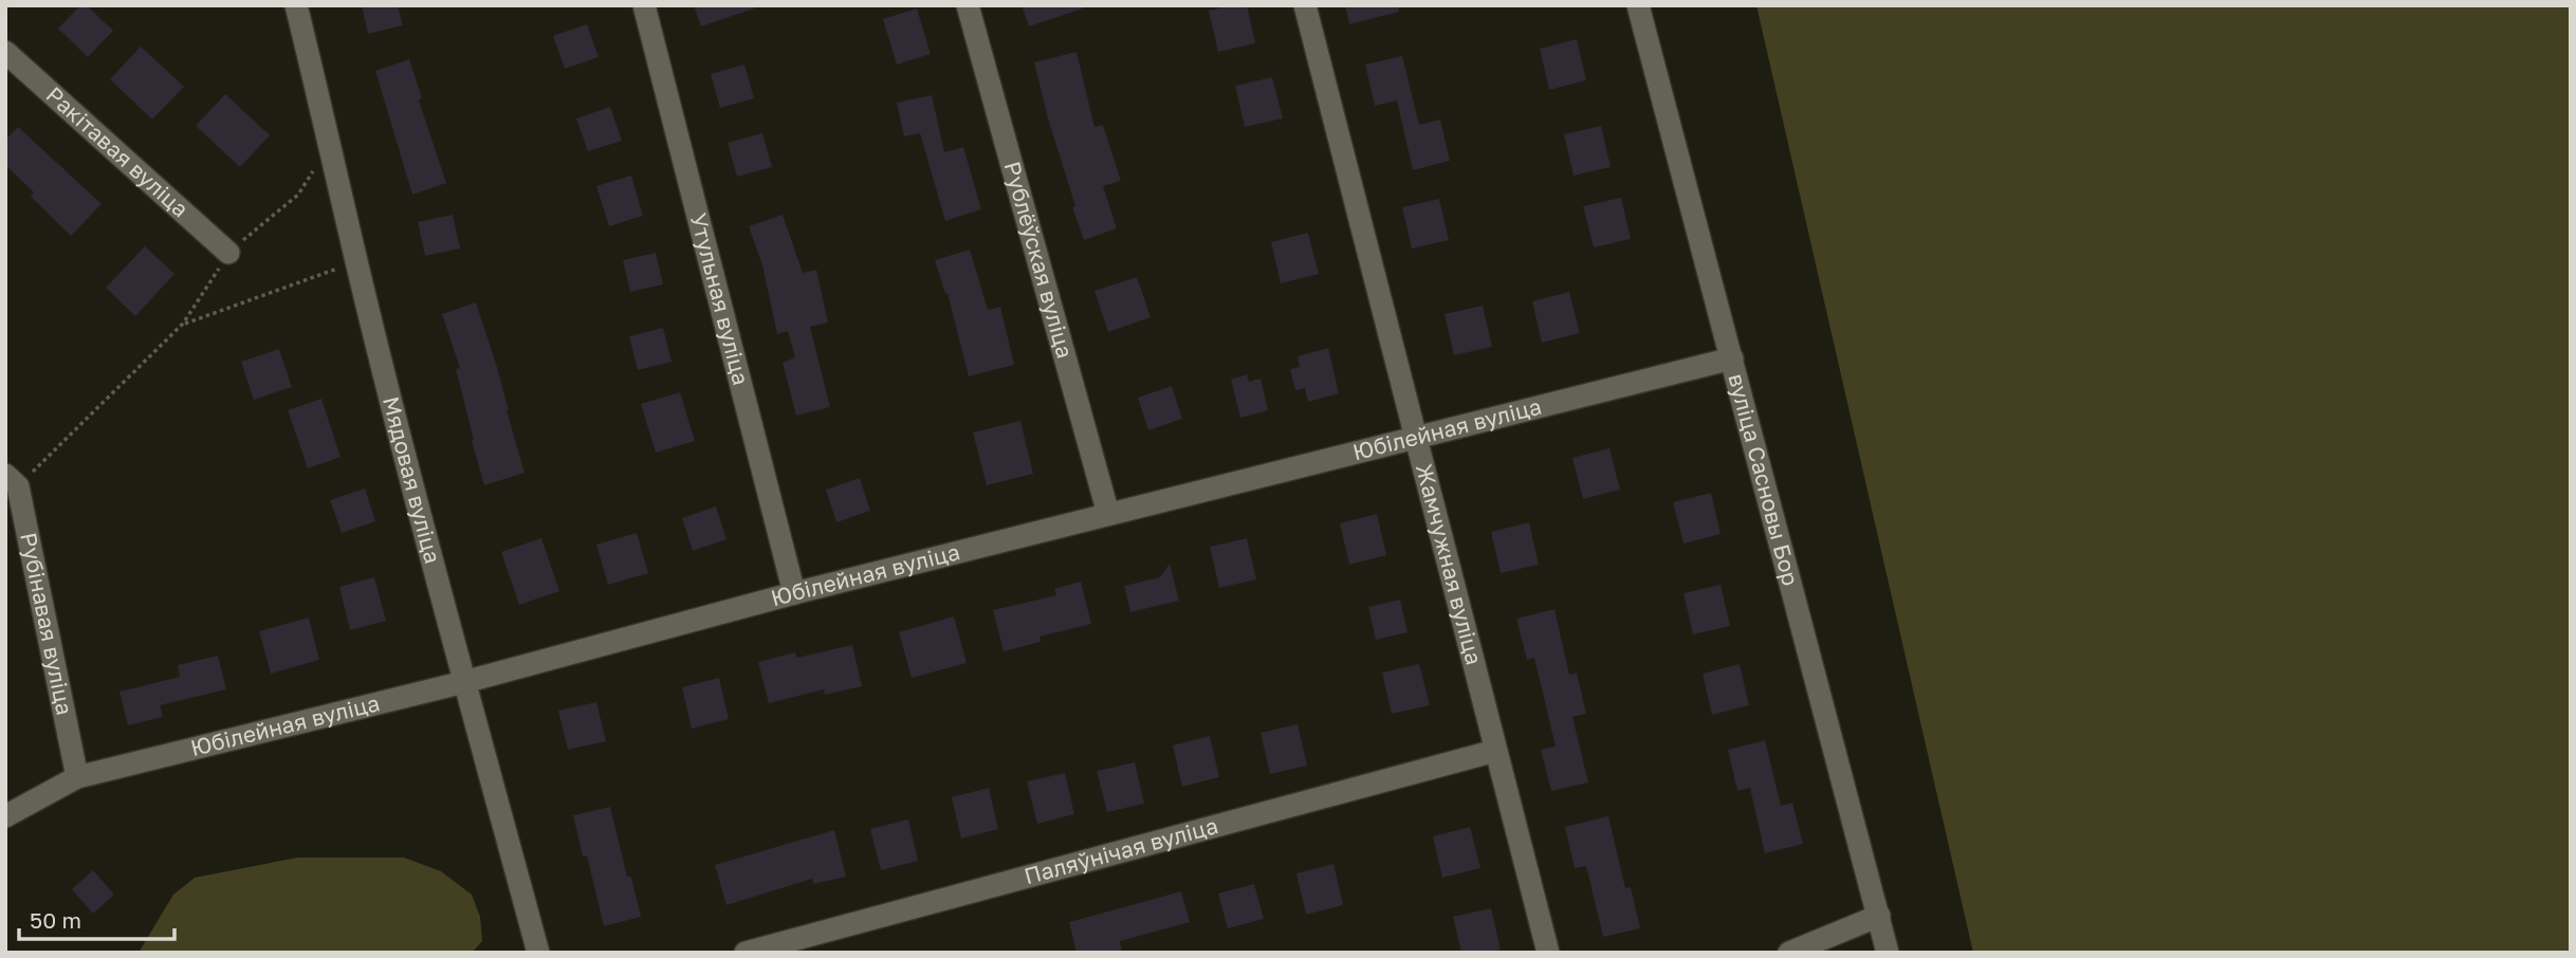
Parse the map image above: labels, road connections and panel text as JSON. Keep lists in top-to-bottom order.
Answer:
{
  "streets": {
    "street": [
      "Ракітавая вуліца",
      "Рублёўская вуліца",
      "Утульная вуліца",
      "Юбілейная вуліца",
      "вуліца Сасновы Бор",
      "Мядовая вуліца",
      "Жамчужная вуліца",
      "Рубінавая вуліца",
      "Паляўнічая вуліца"
    ]
  },
  "crossings": [
    ["Рублёўская вуліца", "Юбілейная вуліца"],
    ["Утульная вуліца", "Юбілейная вуліца"],
    ["Юбілейная вуліца", "вуліца Сасновы Бор"],
    ["Юбілейная вуліца", "Мядовая вуліца"],
    ["Юбілейная вуліца", "Жамчужная вуліца"],
    ["Юбілейная вуліца", "Рубінавая вуліца"],
    ["Жамчужная вуліца", "Паляўнічая вуліца"]
  ],
  "scale_bar": "50 m"
}
